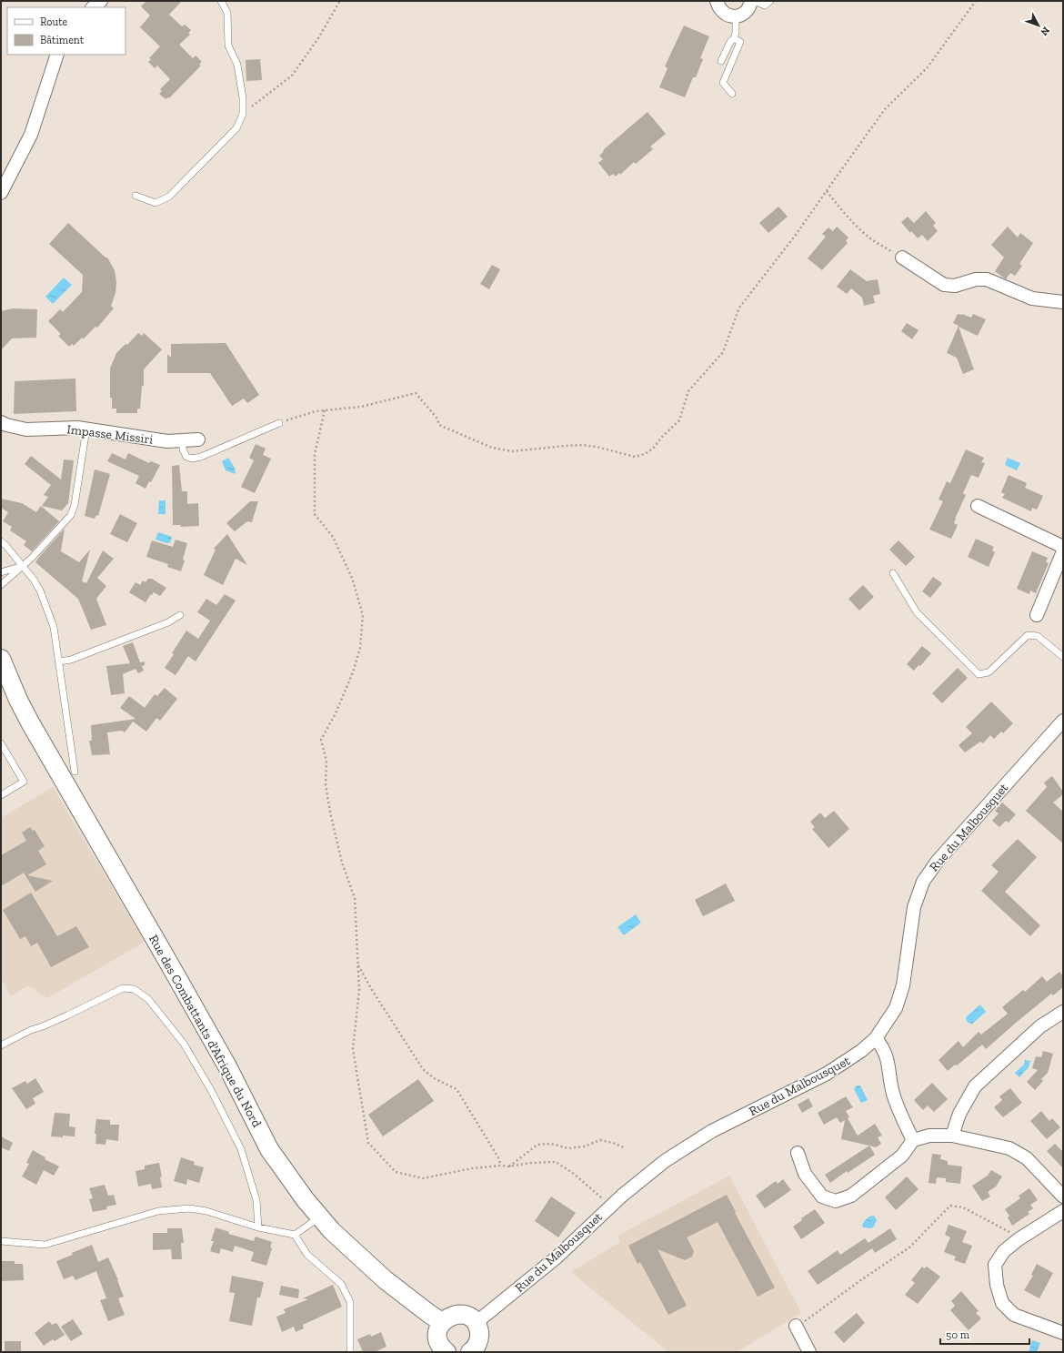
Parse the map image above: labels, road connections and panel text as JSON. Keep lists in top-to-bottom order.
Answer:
{
  "streets": {
    "main road": ["Rue des Combattants d'Afrique du Nord"],
    "street": ["Impasse Missiri", "Rue du Malbousquet"]
  },
  "legend": ["Route", "Bâtiment"],
  "scale_bar": "50 m",
  "north": "bottom right"
}
